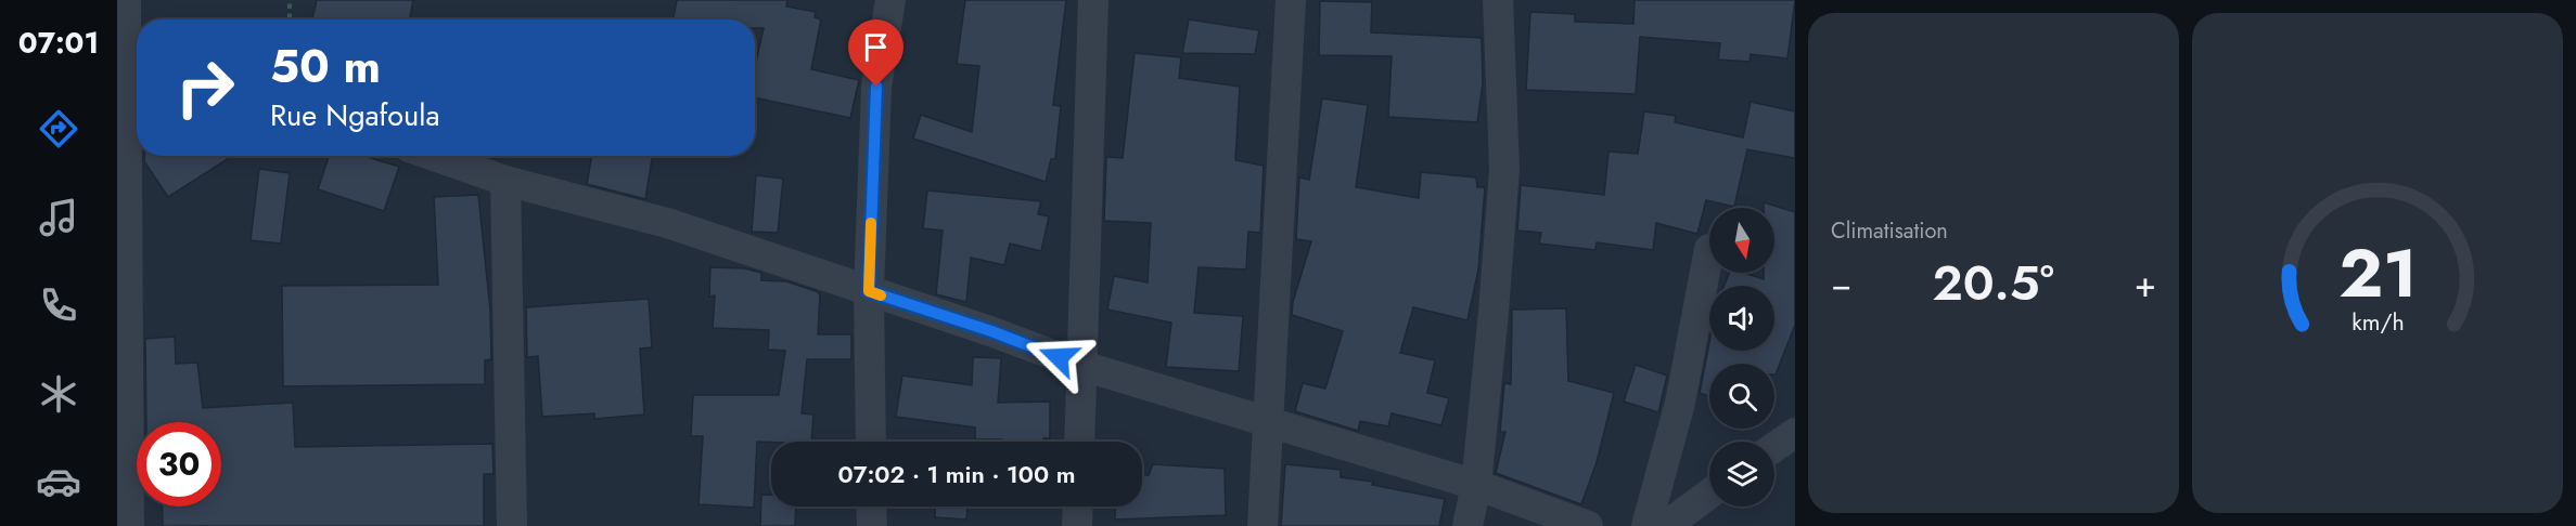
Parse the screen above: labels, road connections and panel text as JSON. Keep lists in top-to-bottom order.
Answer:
{
  "north": "bottom",
  "page": {
    "tabs": "07:01",
    "tile": "Climatisation",
    "turn": ["50 m", "Rue Ngafoula"],
    "heat": ["−", "20.5°", "+"],
    "limit": "30",
    "trip": "07:02 · 1 min · 100 m",
    "gauge": ["21", "km/h"]
  }
}
